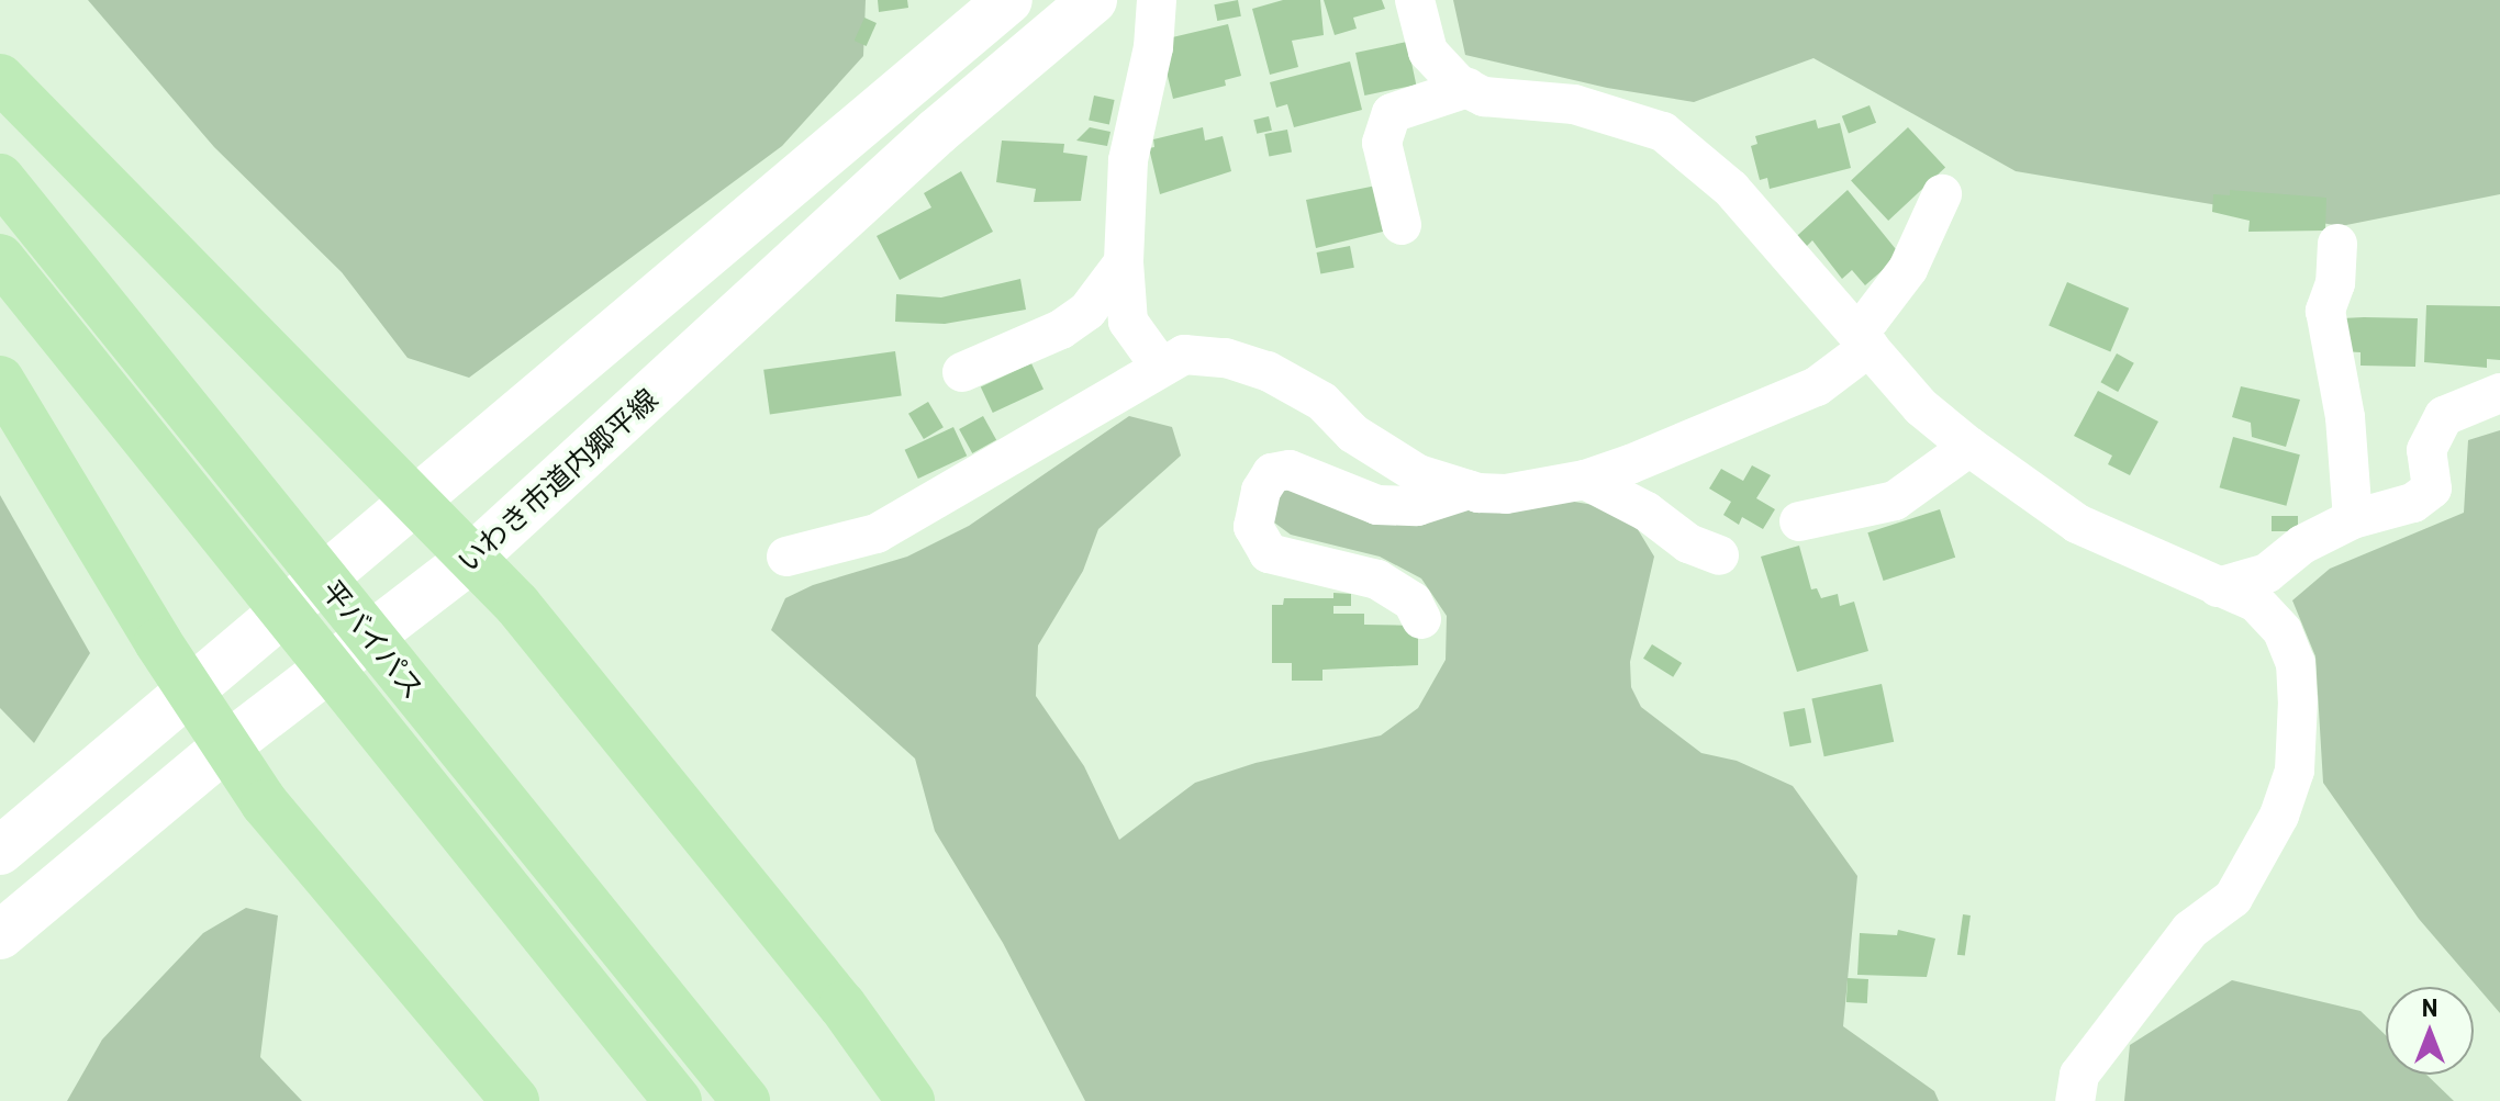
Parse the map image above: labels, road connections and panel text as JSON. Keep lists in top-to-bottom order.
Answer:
{
  "streets": {
    "highway": ["平バイパス"],
    "street": ["いわき市道内郷平線"]
  },
  "north": "top"
}
